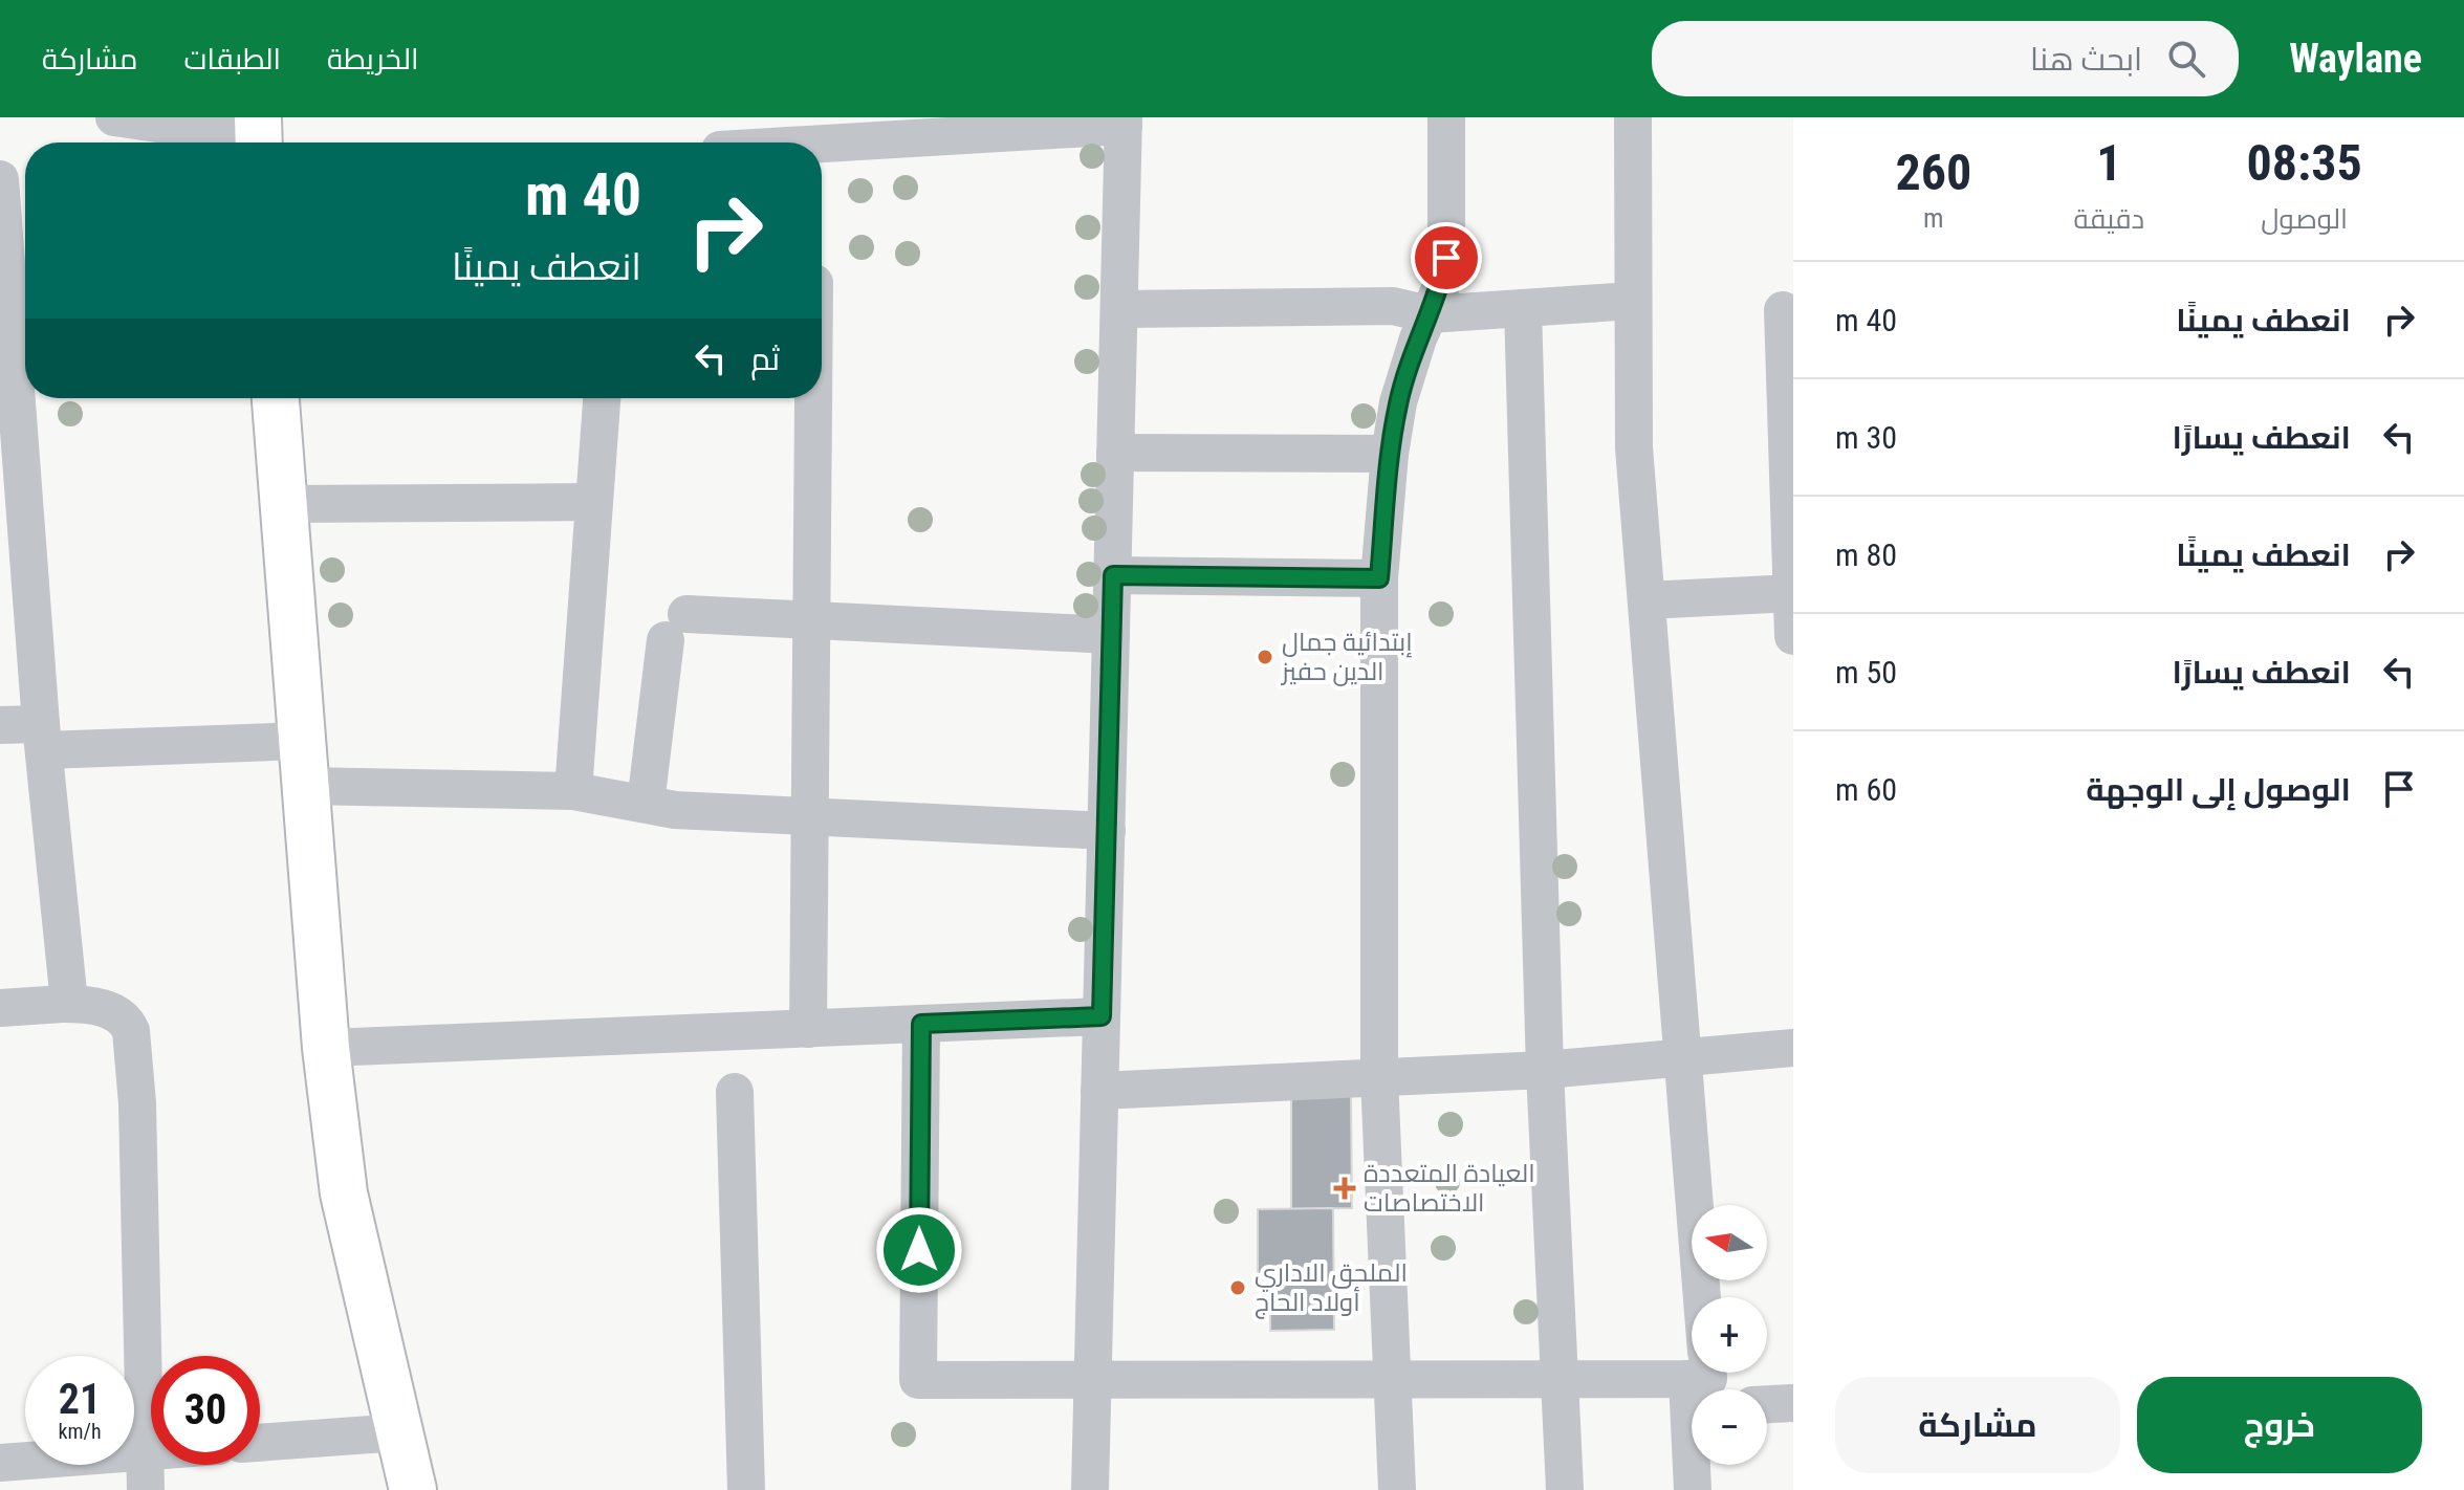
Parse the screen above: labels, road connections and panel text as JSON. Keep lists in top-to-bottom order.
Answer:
{
  "places": {
    "other": ["إبتدائية جمال الدين حفيز", "الملحق الاداري أولاد الحاج"],
    "health": ["العيادة المتعددة الاختصاصات"]
  },
  "north": "left",
  "page": {
    "header": "Waylane",
    "search": "ابحث هنا",
    "nav": ["الخريطة", "الطبقات", "مشاركة"],
    "eta": [
      "08:35",
      "الوصول",
      "1",
      "دقيقة",
      "260",
      "m"
    ],
    "turn": ["40 m", "انعطف يمينًا"],
    "list": [
      {
        "name": "انعطف يمينًا",
        "value": "40 m"
      },
      {
        "name": "انعطف يسارًا",
        "value": "30 m"
      },
      {
        "name": "انعطف يمينًا",
        "value": "80 m"
      },
      {
        "name": "انعطف يسارًا",
        "value": "50 m"
      },
      {
        "name": "الوصول إلى الوجهة",
        "value": "60 m"
      }
    ],
    "then": "ثم",
    "map_buttons": ["+", "−"],
    "speed": "21 km/h",
    "limit": "30",
    "buttons": ["خروج", "مشاركة"]
  }
}
